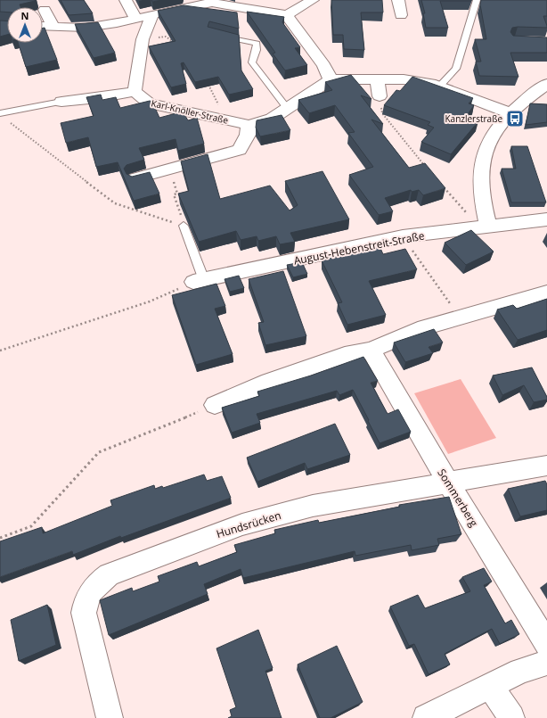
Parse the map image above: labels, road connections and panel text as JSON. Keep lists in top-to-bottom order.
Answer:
{
  "streets": {
    "street": [
      "Karl-Knöller-Straße",
      "August-Hebenstreit-Straße",
      "Sommerberg",
      "Hundsrücken"
    ]
  },
  "crossings": [
    ["Sommerberg", "Hundsrücken"]
  ],
  "places": {
    "bus stop": ["Kanzlerstraße"]
  },
  "north": "top"
}
